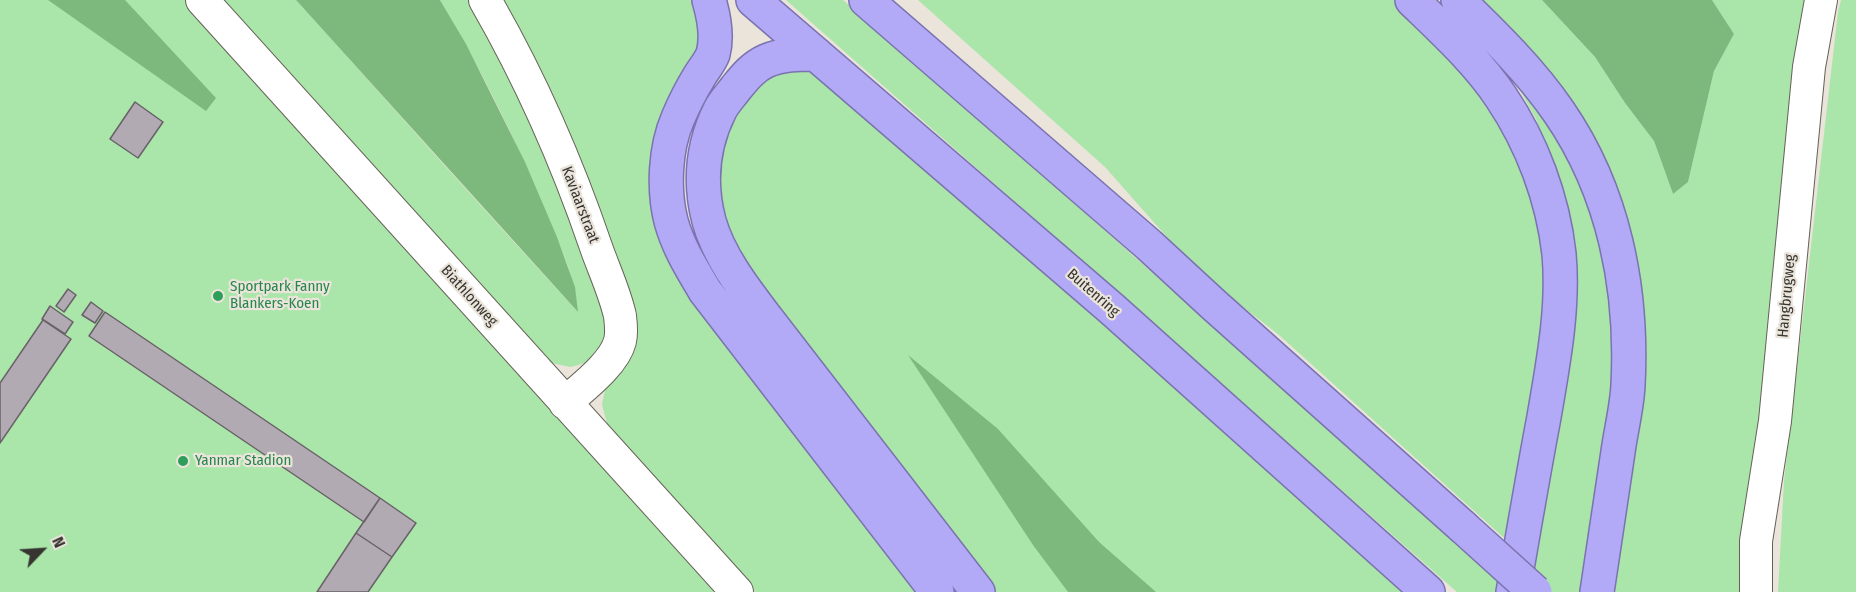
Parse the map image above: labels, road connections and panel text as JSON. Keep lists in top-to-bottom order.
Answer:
{
  "streets": {
    "highway": ["Buitenring"],
    "street": ["Kaviaarstraat", "Biathlonweg", "Hangbrugweg"]
  },
  "crossings": [
    ["Kaviaarstraat", "Biathlonweg"]
  ],
  "places": ["Sportpark Fanny Blankers-Koen", "Yanmar Stadion"],
  "north": "top right"
}
